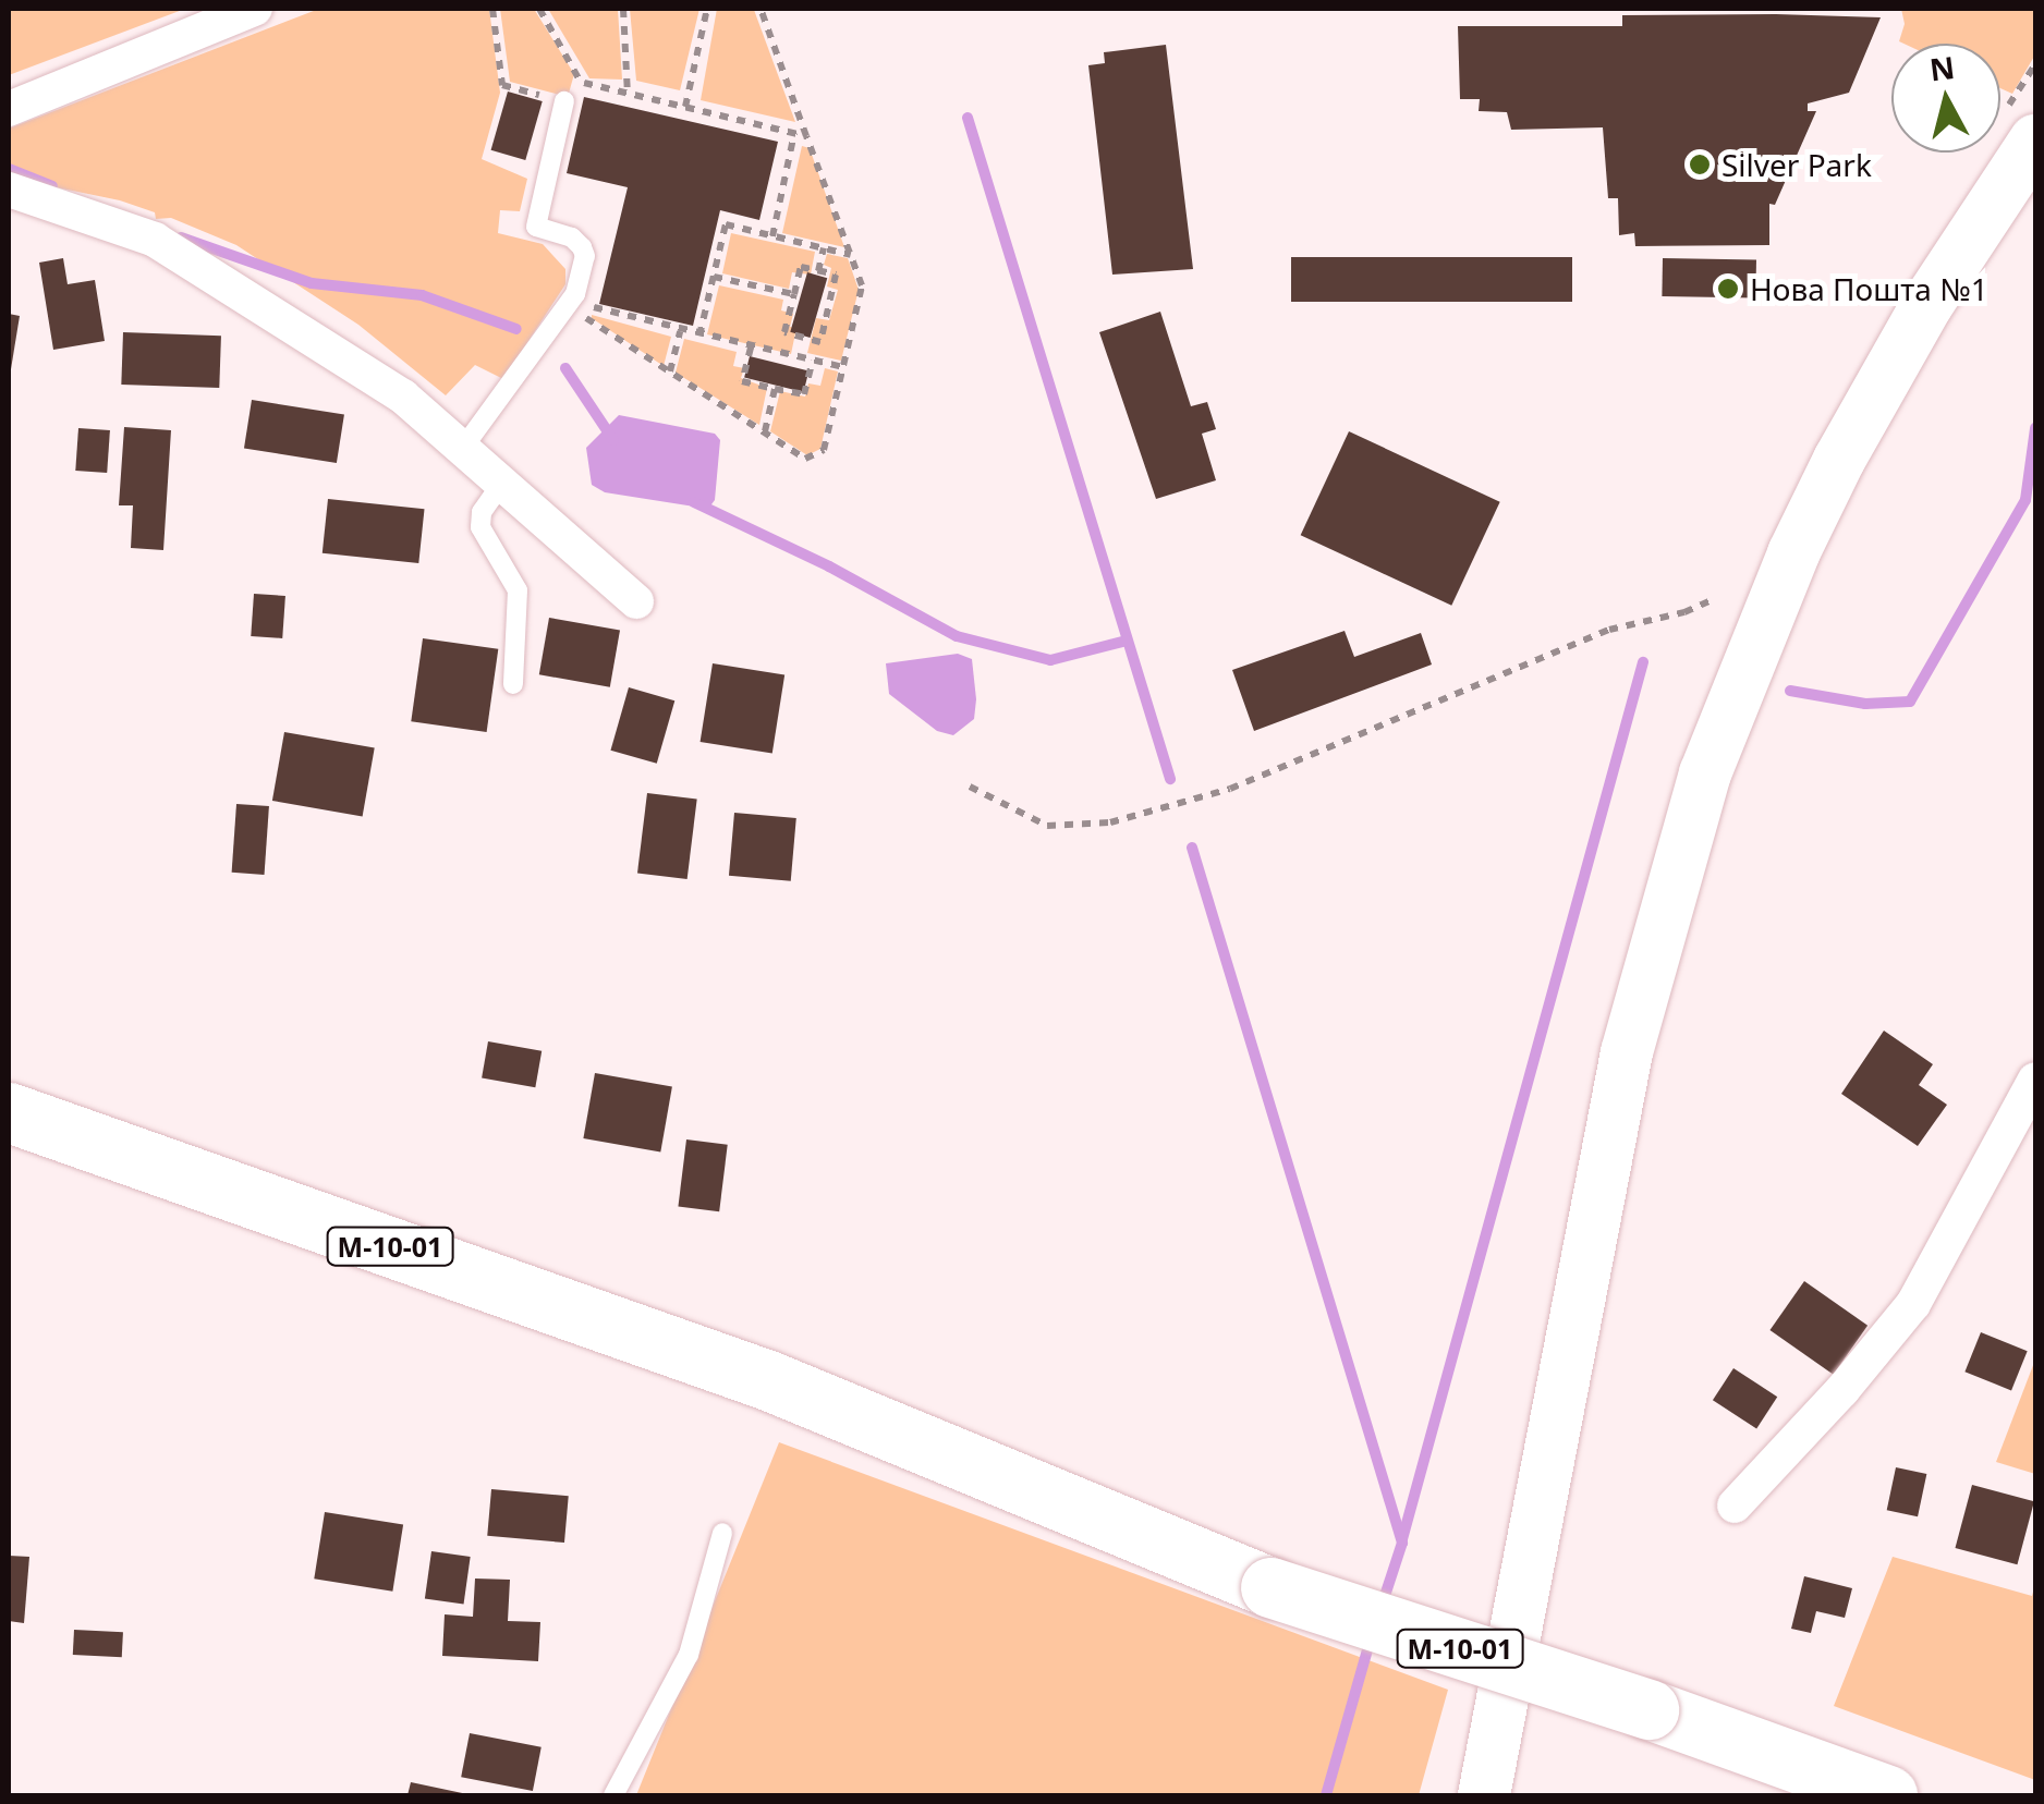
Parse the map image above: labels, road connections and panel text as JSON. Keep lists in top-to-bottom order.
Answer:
{
  "streets": {
    "highway": ["М-10-01"]
  },
  "places": ["Silver Park", "Нова Пошта №1"],
  "north": "top"
}
